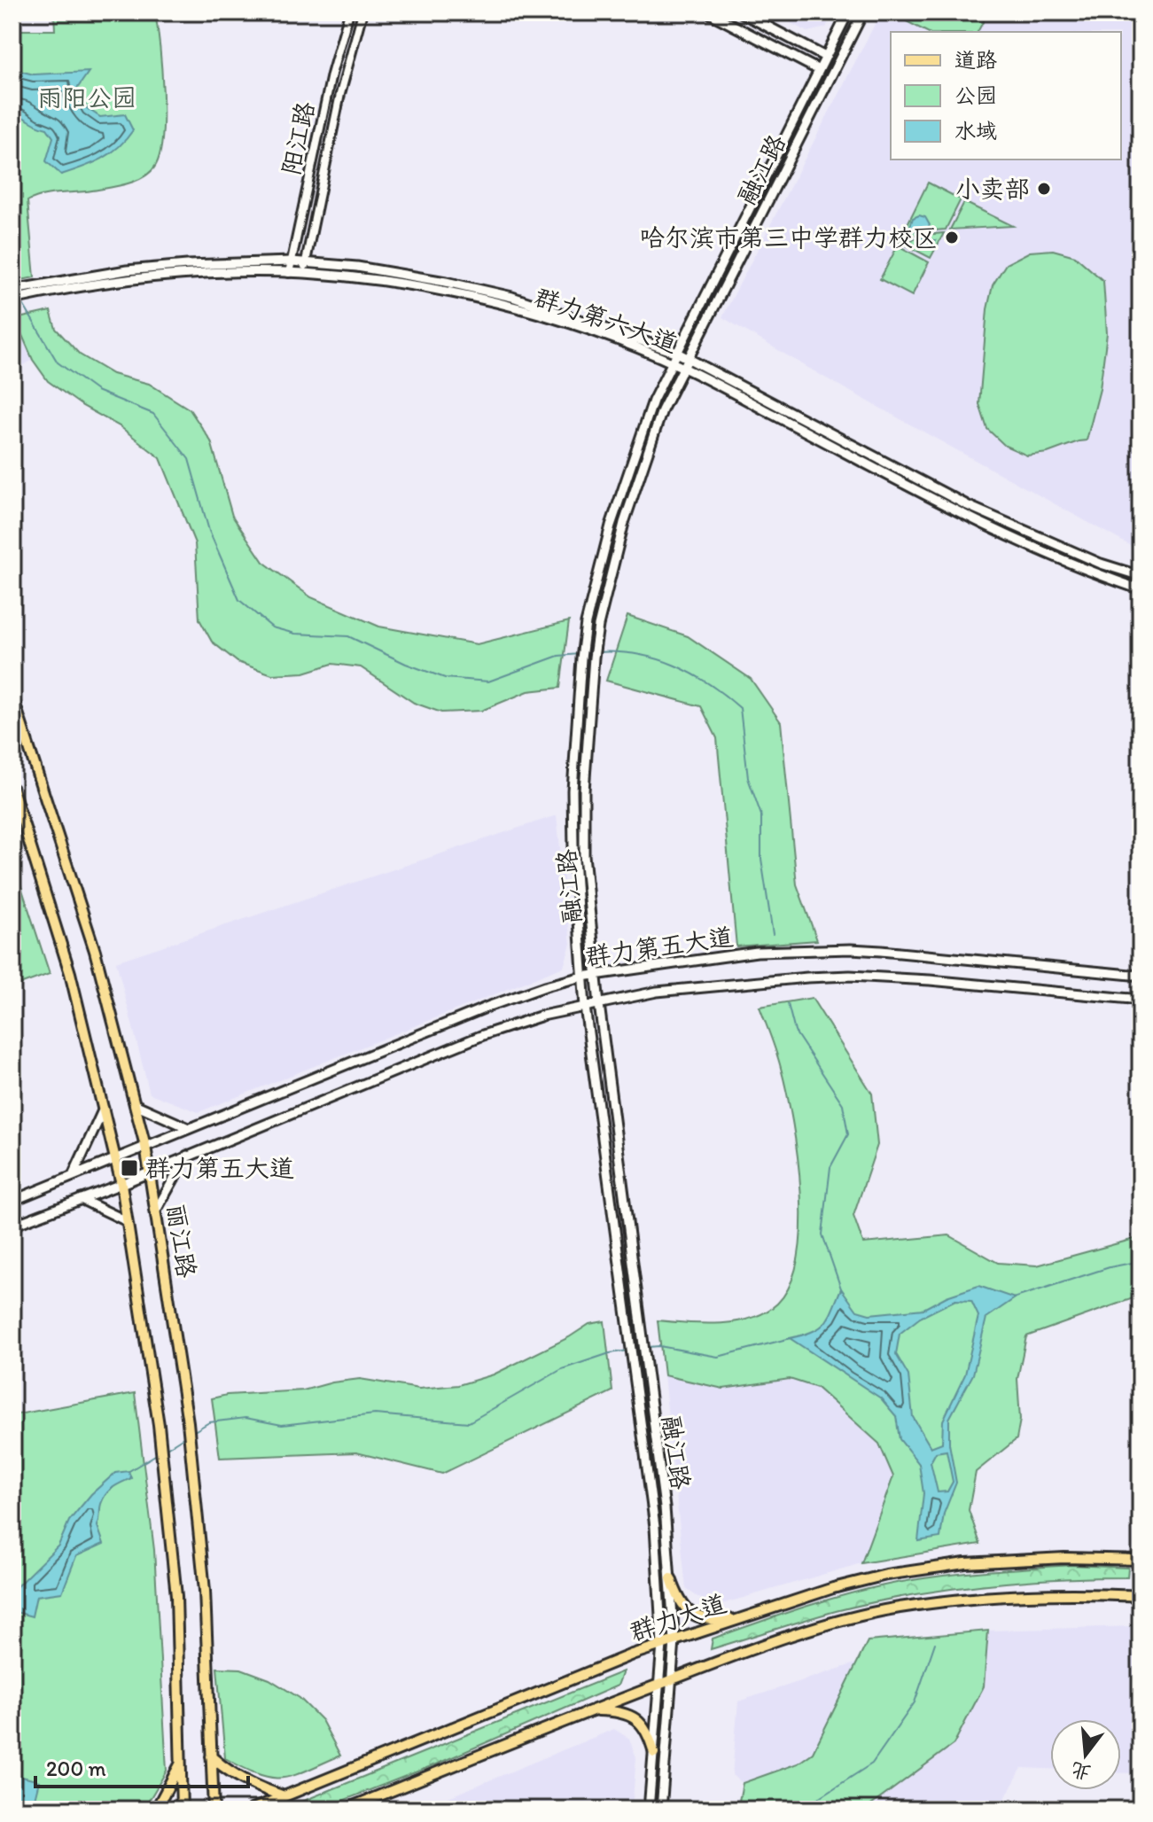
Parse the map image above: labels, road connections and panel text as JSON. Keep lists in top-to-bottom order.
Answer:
{
  "streets": {
    "main road": [
      "融江路",
      "群力第六大道",
      "群力第五大道",
      "丽江路",
      "群力大道"
    ],
    "street": ["阳江路"]
  },
  "crossings": [
    ["阳江路", "群力第六大道"],
    ["融江路", "群力第六大道"],
    ["融江路", "群力第五大道"],
    ["融江路", "群力大道"],
    ["群力第五大道", "丽江路"]
  ],
  "parks": ["雨阳公园"],
  "places": {
    "other": ["小卖部", "哈尔滨市第三中学群力校区"],
    "transit": ["群力第五大道"]
  },
  "legend": ["道路", "公园", "水域"],
  "scale_bar": "200 m",
  "north": "bottom"
}
